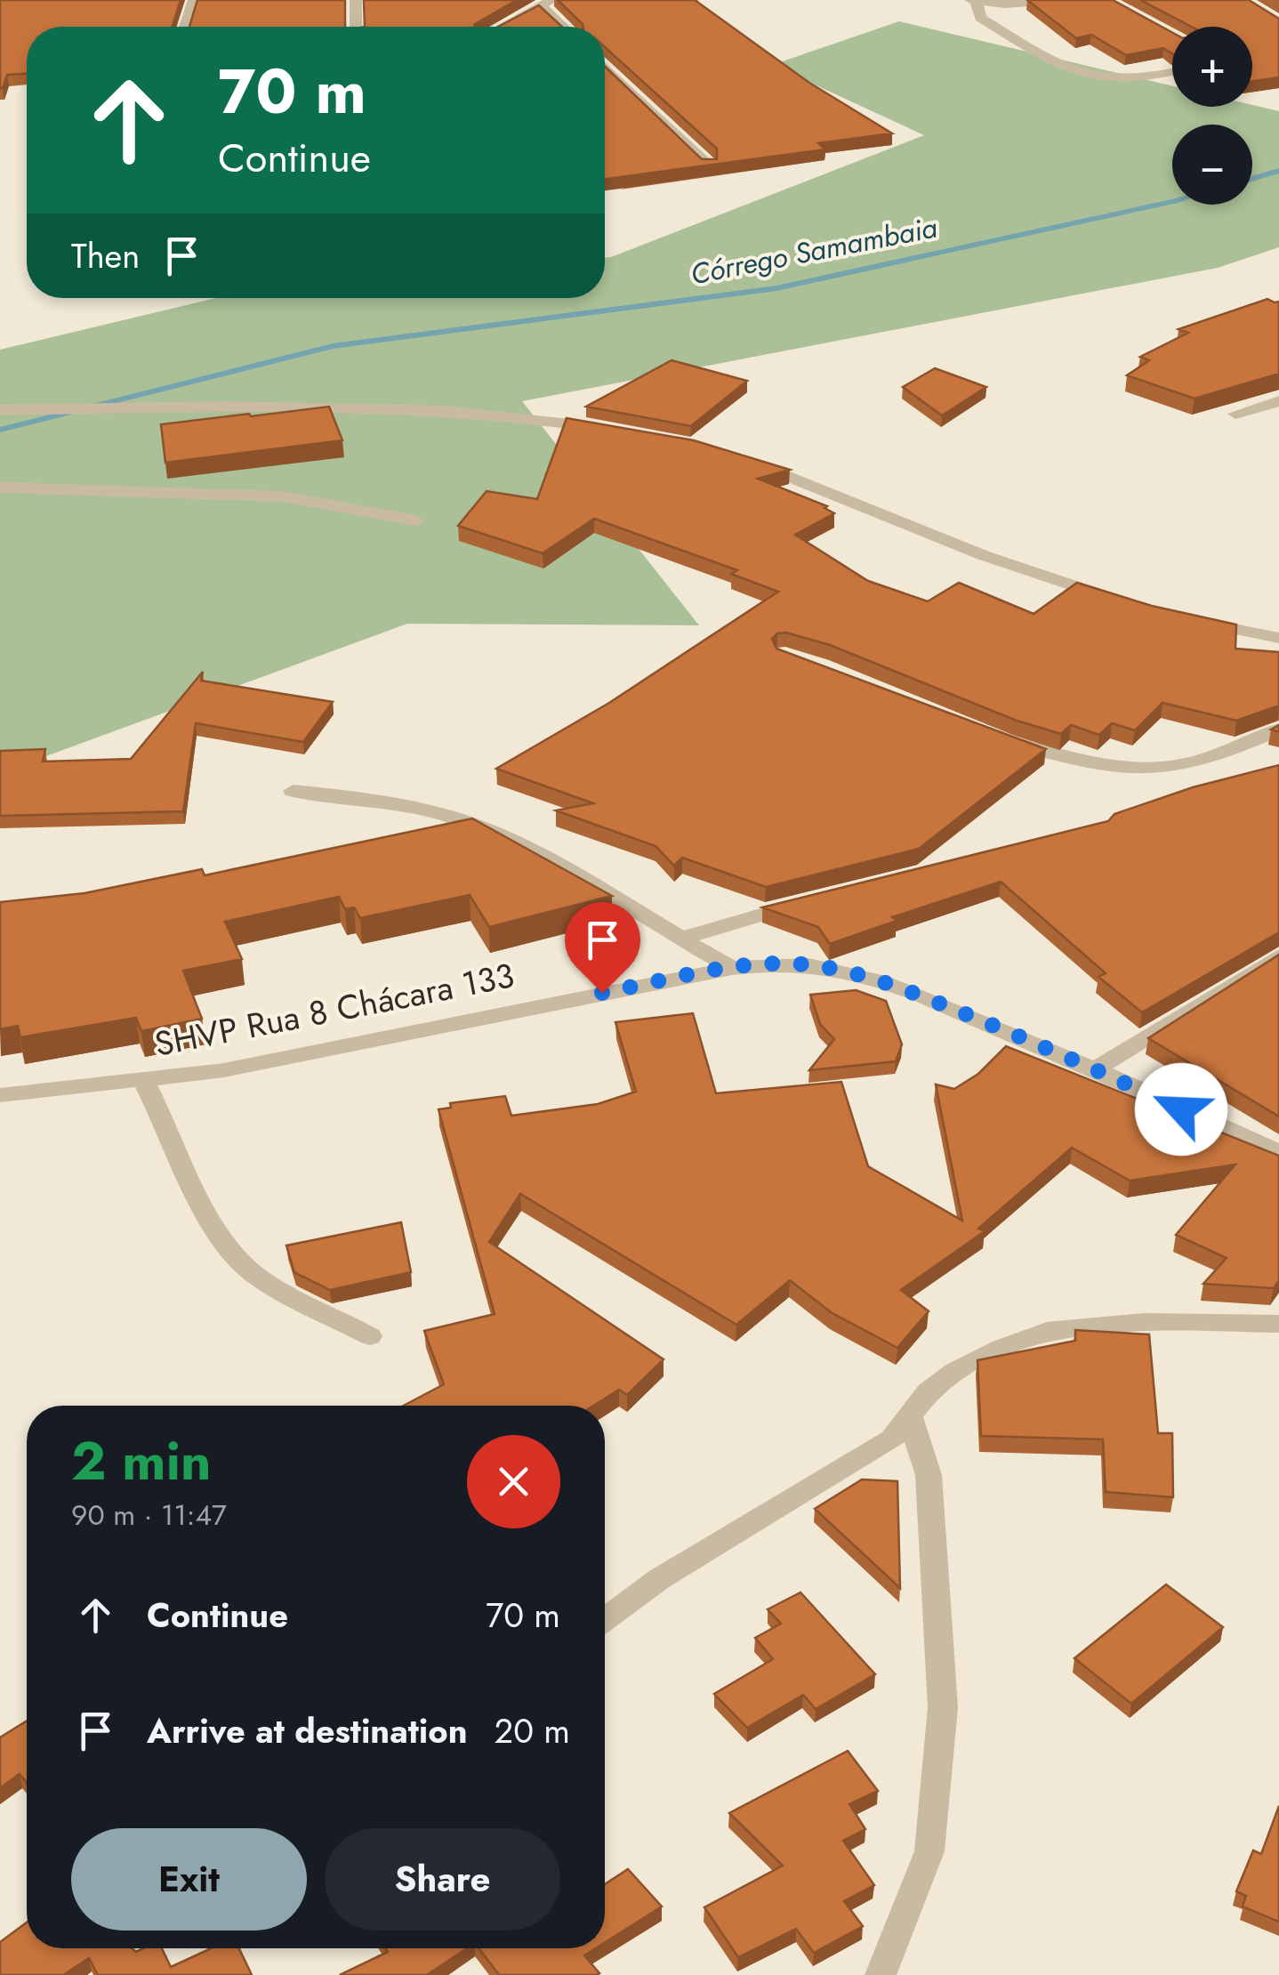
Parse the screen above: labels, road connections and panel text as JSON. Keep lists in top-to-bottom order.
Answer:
{
  "streets": {
    "street": ["SHVP Rua 8 Chácara 133"]
  },
  "water": ["Córrego Samambaia"],
  "page": {
    "map_buttons": ["+", "−"],
    "turn": ["70 m", "Continue"],
    "then": "Then",
    "heading": ["2 min", "90 m · 11:47"],
    "list": [
      {
        "name": "Continue",
        "value": "70 m"
      },
      {
        "name": "Arrive at destination",
        "value": "20 m"
      }
    ],
    "buttons": ["Exit", "Share"]
  }
}
